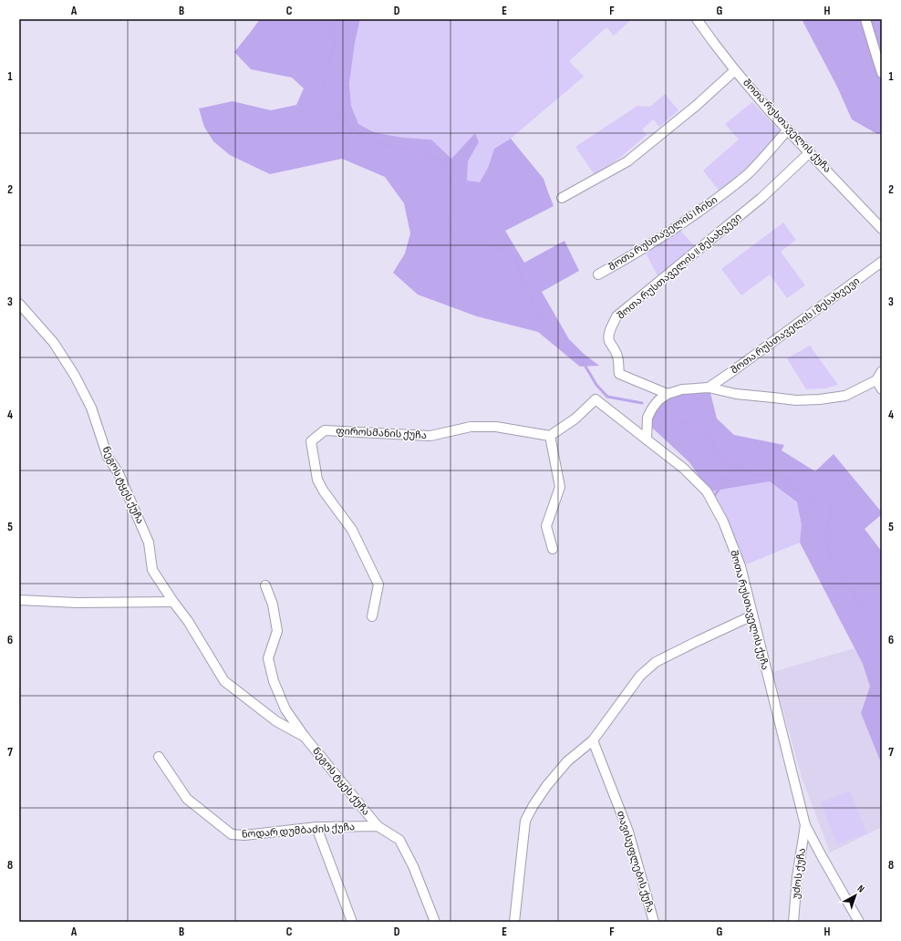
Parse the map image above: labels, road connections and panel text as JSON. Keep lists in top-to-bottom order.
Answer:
{
  "streets": {
    "street": [
      "შოთა რუსთაველის ქუჩა",
      "შოთა რუსთაველის I ჩიხი",
      "შოთა რუსთაველის II შესახვევი",
      "შოთა რუსთაველის I შესახვევი",
      "ფიროსმანის ქუჩა",
      "ნეგოს ტყეს ქუჩა",
      "ნოდარ დუმბაძის ქუჩა",
      "თავისუფლების ქუჩა",
      "უძოს ქუჩა"
    ]
  },
  "crossings": [
    ["შოთა რუსთაველის ქუჩა", "შოთა რუსთაველის I ჩიხი"],
    ["შოთა რუსთაველის ქუჩა", "შოთა რუსთაველის II შესახვევი"],
    ["შოთა რუსთაველის ქუჩა", "უძოს ქუჩა"],
    ["ნეგოს ტყეს ქუჩა", "ნოდარ დუმბაძის ქუჩა"]
  ],
  "north": "top right",
  "grid": {
    "columns": [
      "A",
      "B",
      "C",
      "D",
      "E",
      "F",
      "G",
      "H"
    ],
    "rows": [
      "1",
      "2",
      "3",
      "4",
      "5",
      "6",
      "7",
      "8"
    ]
  }
}
